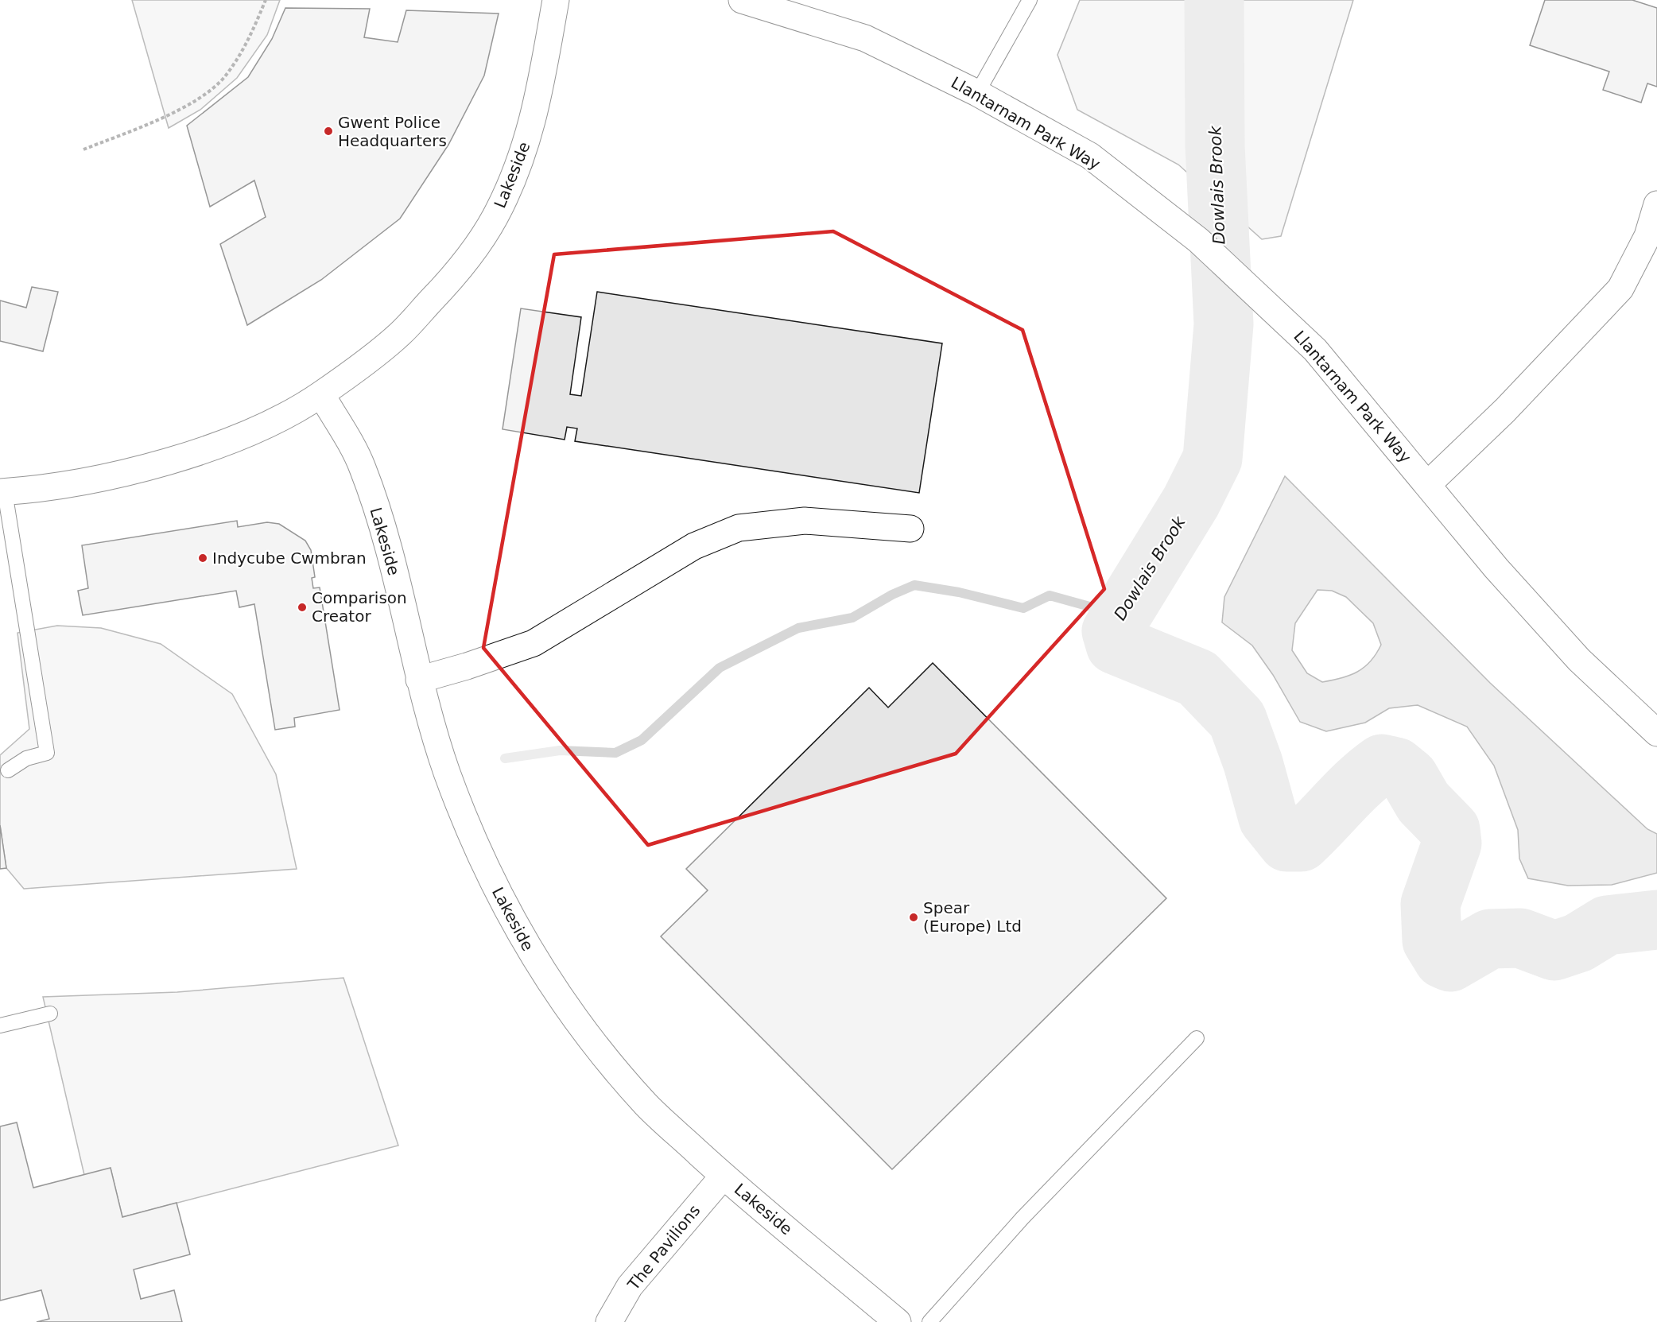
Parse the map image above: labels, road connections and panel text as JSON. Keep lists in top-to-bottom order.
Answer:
{
  "streets": {
    "street": ["Llantarnam Park Way", "Lakeside", "The Pavilions"]
  },
  "crossings": [
    ["Lakeside", "The Pavilions"]
  ],
  "water": ["Dowlais Brook"],
  "places": [
    "Gwent Police Headquarters",
    "Indycube Cwmbran",
    "Comparison Creator",
    "Spear (Europe) Ltd"
  ]
}
